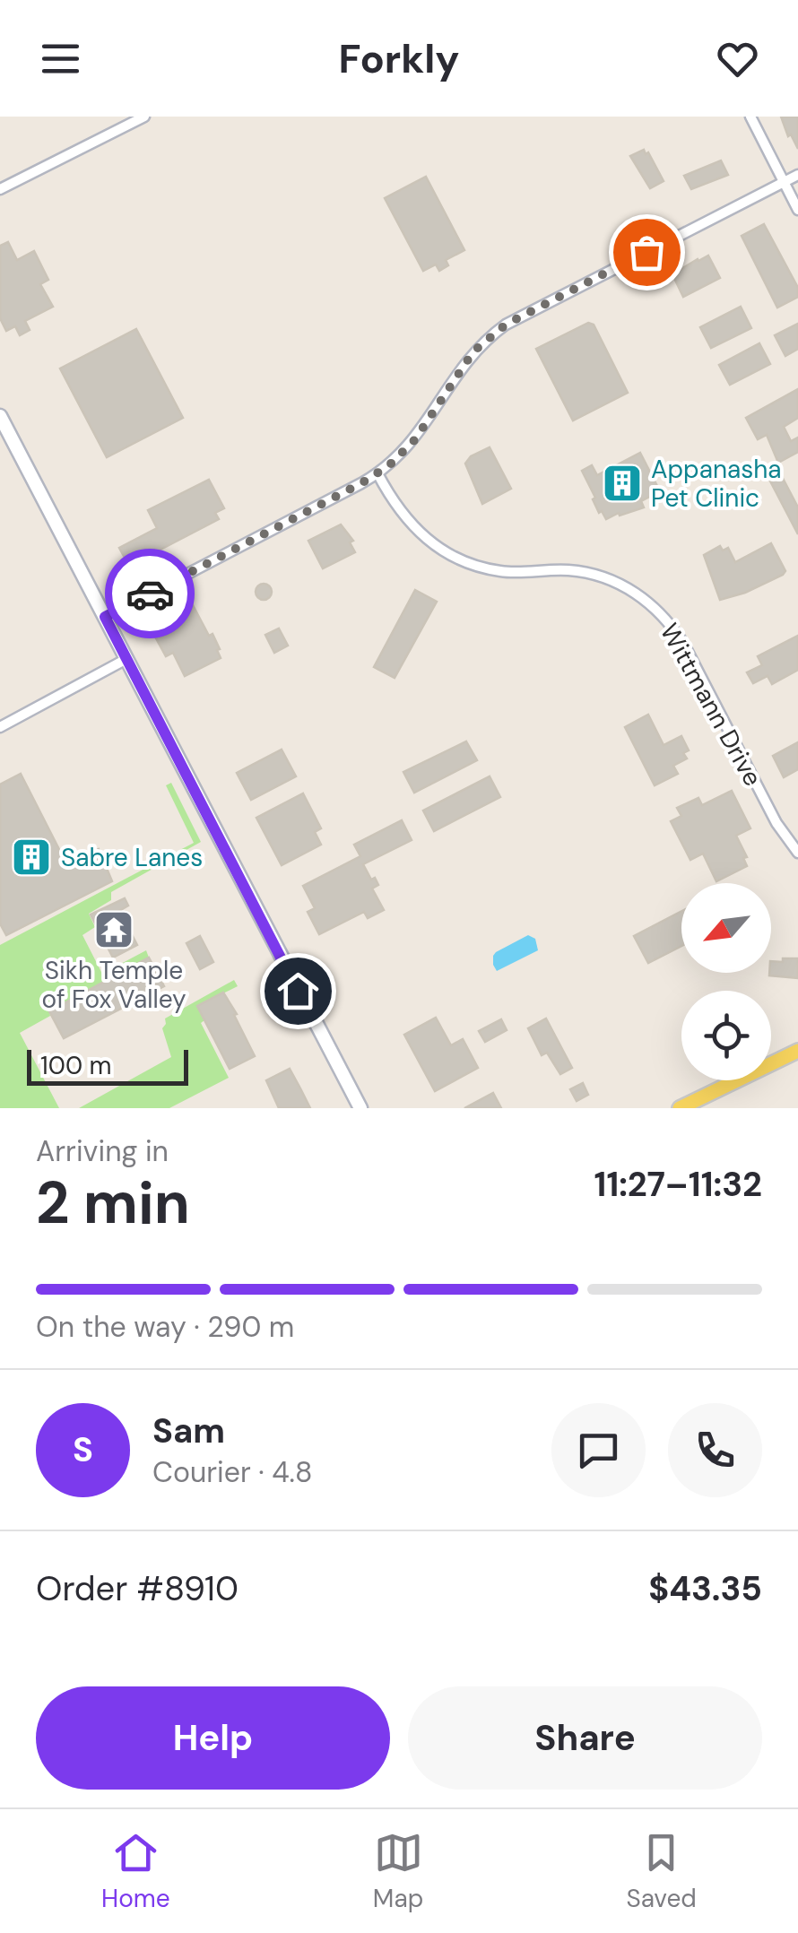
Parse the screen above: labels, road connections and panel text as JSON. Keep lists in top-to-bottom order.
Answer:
{
  "streets": {
    "street": ["Wittmann Drive"]
  },
  "places": {
    "building": ["Appanasha Pet Clinic", "Sabre Lanes"],
    "temple": ["Sikh Temple of Fox Valley"]
  },
  "scale_bar": "100 m",
  "north": "bottom left",
  "page": {
    "header": "Forkly",
    "scale": "100 m",
    "heading": ["2 min", "Arriving in", "11:27–11:32"],
    "panel": [
      "Sam",
      "Courier · 4.8",
      "Order #8910",
      "$43.35"
    ],
    "bar": "On the way · 290 m",
    "round": "S",
    "buttons": ["Help", "Share"],
    "tabs": ["Home", "Map", "Saved"]
  }
}
